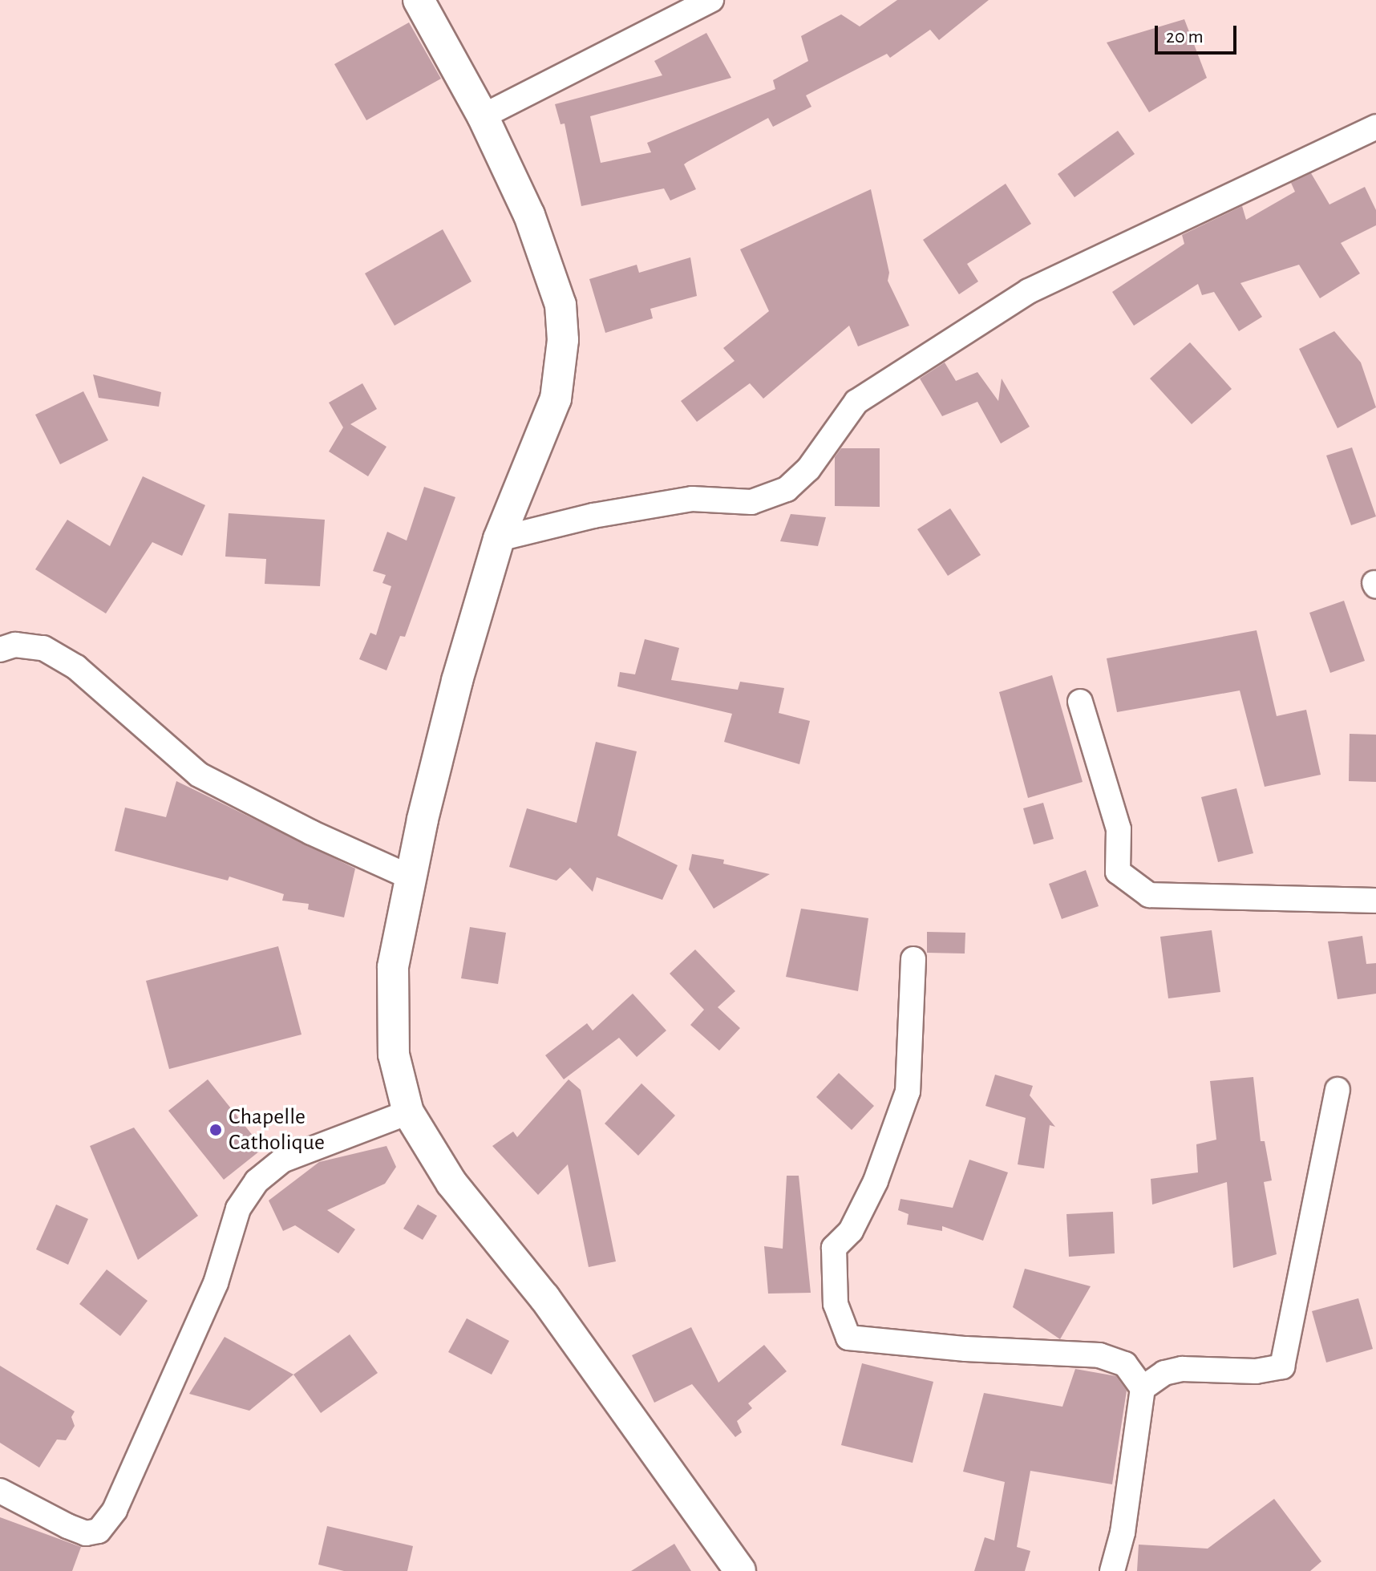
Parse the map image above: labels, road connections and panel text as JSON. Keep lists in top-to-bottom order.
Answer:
{
  "places": ["Chapelle Catholique"],
  "scale_bar": "20 m"
}
